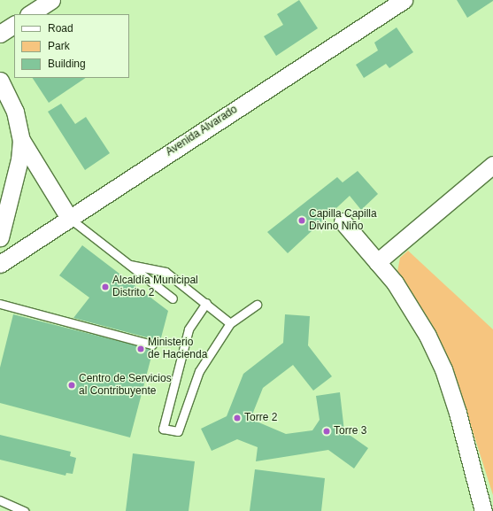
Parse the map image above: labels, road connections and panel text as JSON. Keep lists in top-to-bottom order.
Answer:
{
  "streets": {
    "street": ["Avenida Alvarado"]
  },
  "places": [
    "Capilla Capilla Divino Niño",
    "Alcaldía Municipal Distrito 2",
    "Ministerio de Hacienda",
    "Centro de Servicios al Contribuyente",
    "Torre 2",
    "Torre 3"
  ],
  "legend": ["Road", "Park", "Building"]
}
